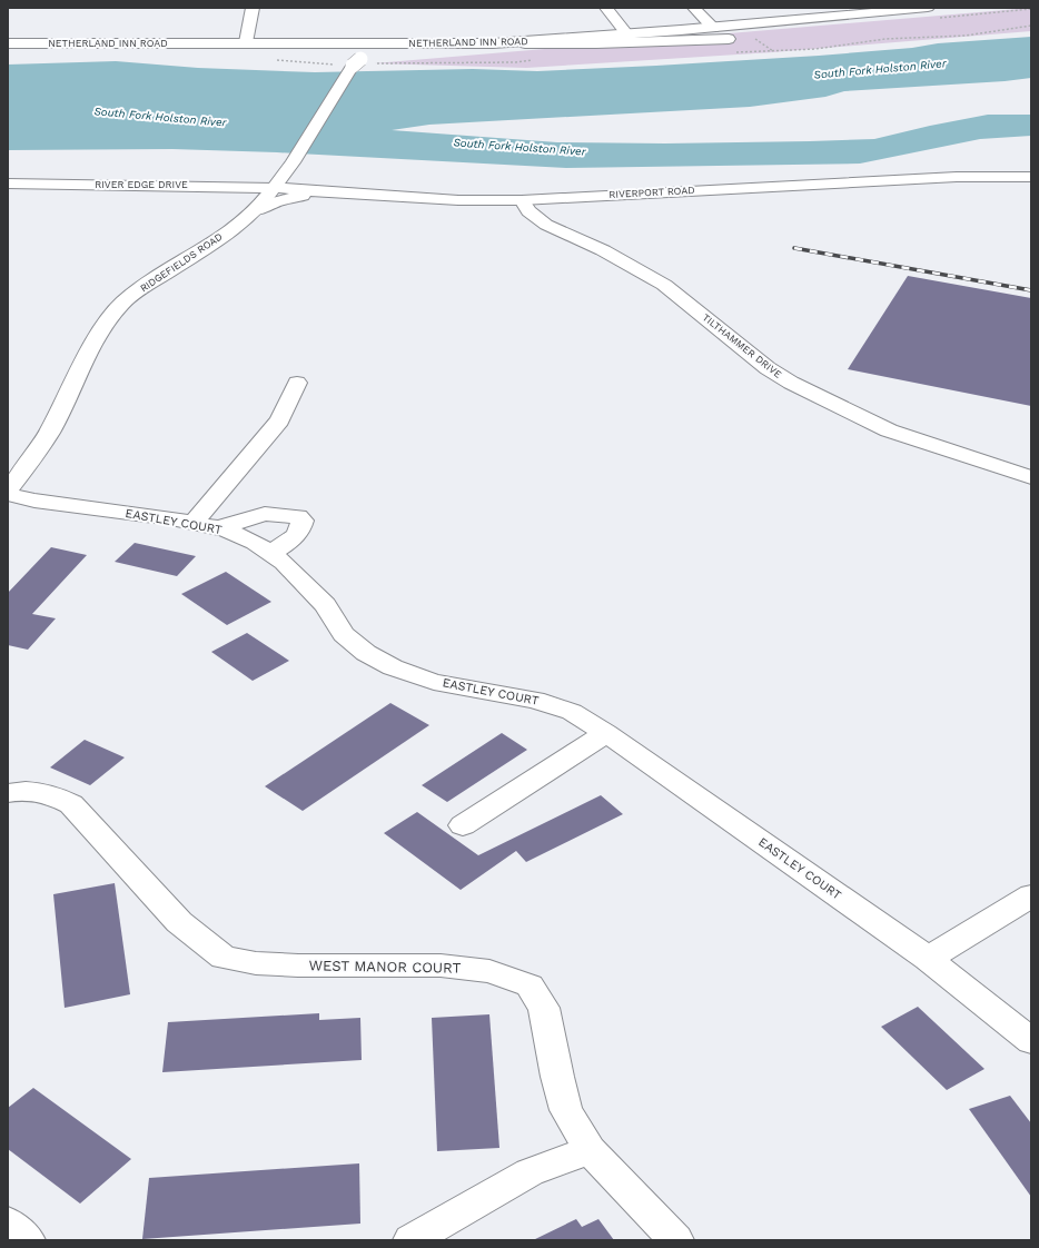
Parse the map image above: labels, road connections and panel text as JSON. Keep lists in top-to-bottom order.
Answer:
{
  "streets": {
    "street": [
      "NETHERLAND INN ROAD",
      "RIVER EDGE DRIVE",
      "RIVERPORT ROAD",
      "RIDGEFIELDS ROAD",
      "TILTHAMMER DRIVE",
      "EASTLEY COURT",
      "WEST MANOR COURT"
    ]
  },
  "crossings": [
    ["NETHERLAND INN ROAD", "RIDGEFIELDS ROAD"],
    ["RIVER EDGE DRIVE", "RIVERPORT ROAD"],
    ["RIVER EDGE DRIVE", "RIDGEFIELDS ROAD"],
    ["RIVERPORT ROAD", "RIDGEFIELDS ROAD"],
    ["RIVERPORT ROAD", "TILTHAMMER DRIVE"]
  ],
  "water": ["South Fork Holston River"]
}
